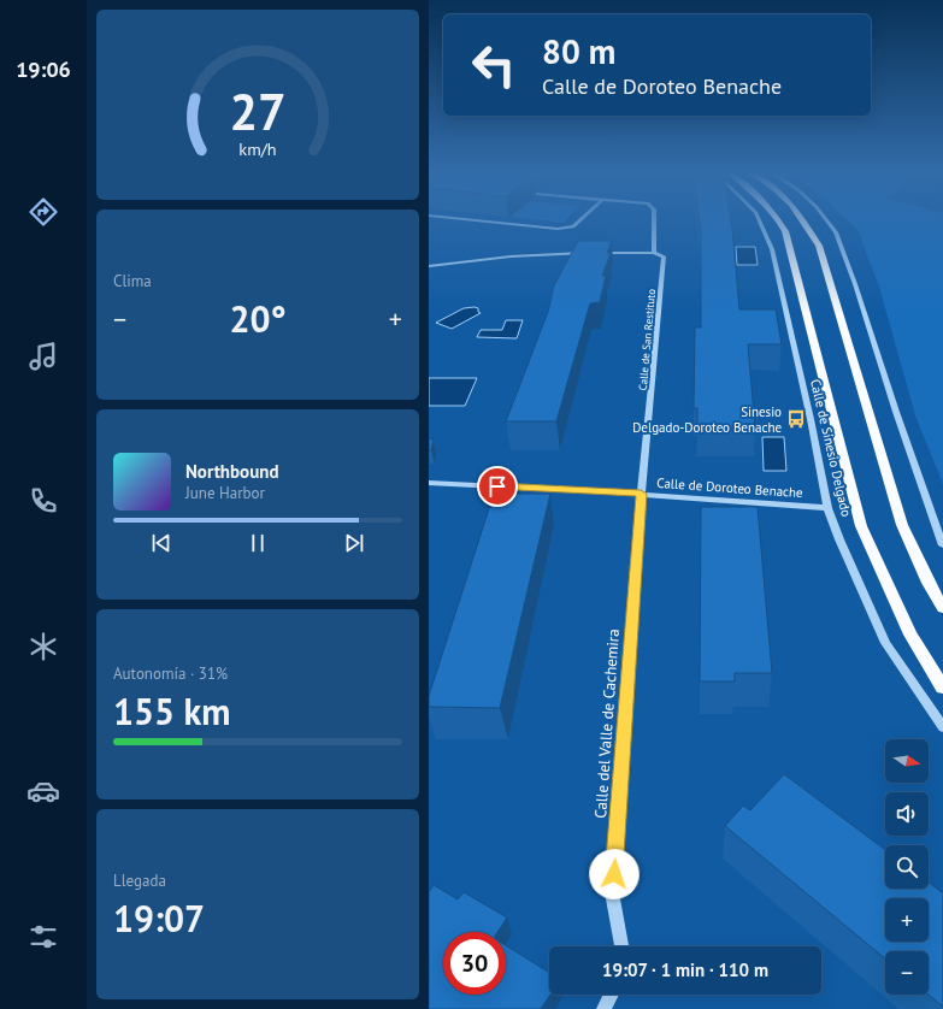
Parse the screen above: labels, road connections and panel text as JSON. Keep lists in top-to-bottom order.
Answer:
{
  "streets": {
    "main road": ["Calle de Sinesio Delgado"],
    "street": ["Calle de San Restituto", "Calle de Doroteo Benache", "Calle del Valle de Cachemira"]
  },
  "crossings": [
    ["Calle de San Restituto", "Calle de Doroteo Benache"],
    ["Calle de San Restituto", "Calle del Valle de Cachemira"],
    ["Calle de Sinesio Delgado", "Calle de Doroteo Benache"],
    ["Calle de Doroteo Benache", "Calle del Valle de Cachemira"]
  ],
  "places": {
    "bus stop": ["Sinesio Delgado-Doroteo Benache"]
  },
  "north": "right",
  "page": {
    "tabs": "19:06",
    "turn": ["80 m", "Calle de Doroteo Benache"],
    "tile": [
      "Clima",
      ["Autonomía · 31%", "155 km"],
      ["Llegada", "19:07"]
    ],
    "heat": ["−", "20°", "+"],
    "song": ["Northbound", "June Harbor"],
    "map_buttons": ["+", "−"],
    "limit": "30",
    "trip": "19:07 · 1 min · 110 m",
    "gauge": ["27", "km/h"]
  }
}
